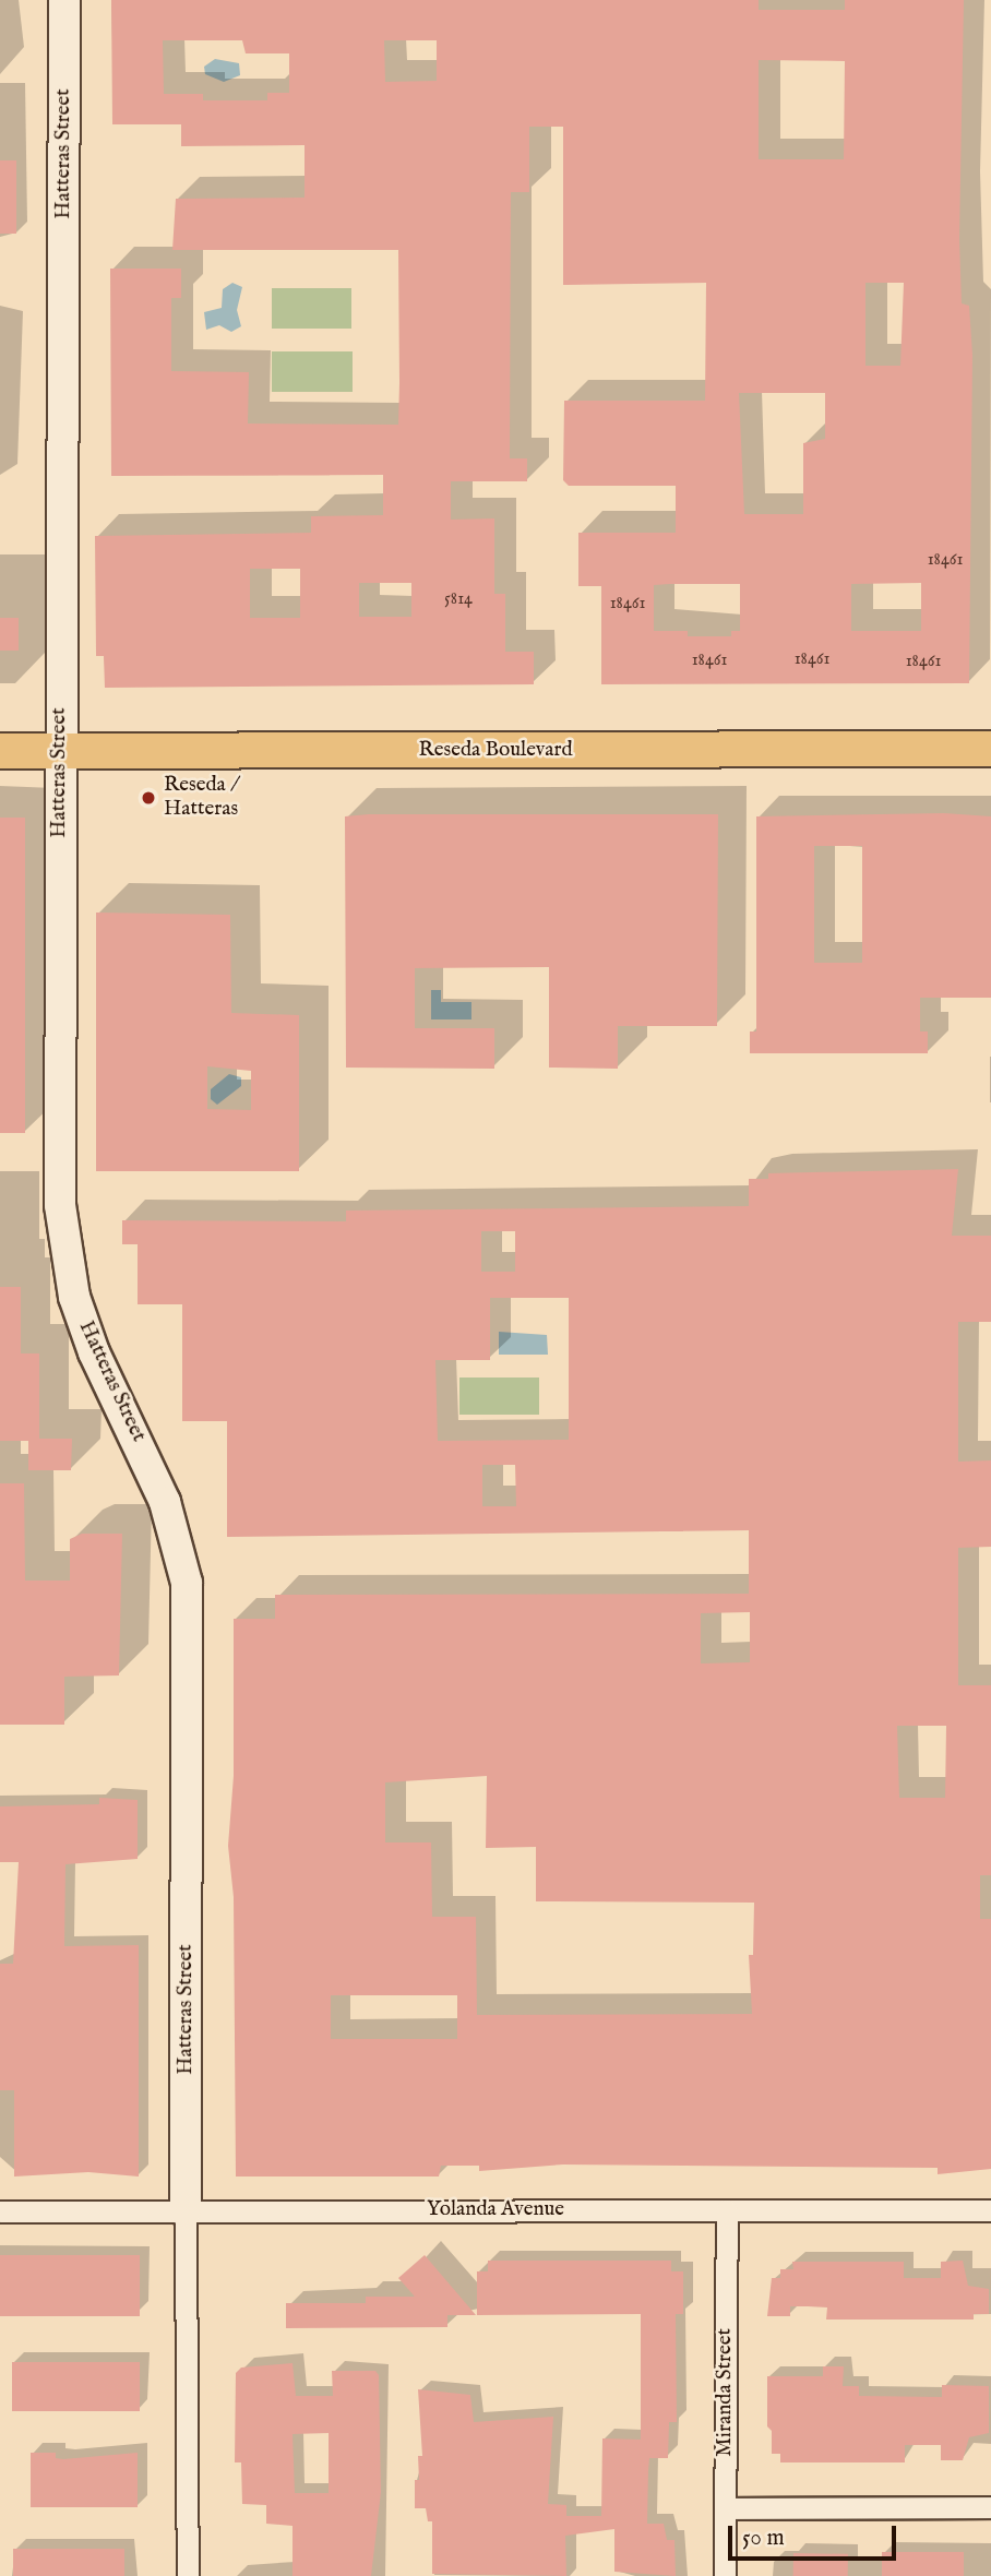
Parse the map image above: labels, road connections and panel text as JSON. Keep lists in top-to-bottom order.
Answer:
{
  "streets": {
    "main road": ["Reseda Boulevard"],
    "street": ["Hatteras Street", "Yolanda Avenue", "Miranda Street"]
  },
  "crossings": [
    ["Hatteras Street", "Reseda Boulevard"],
    ["Hatteras Street", "Yolanda Avenue"],
    ["Yolanda Avenue", "Miranda Street"]
  ],
  "places": ["Reseda / Hatteras"],
  "house_numbers": [
    "18461",
    "5814",
    "18461",
    "18461",
    "18461",
    "18461"
  ],
  "scale_bar": "50 m"
}
